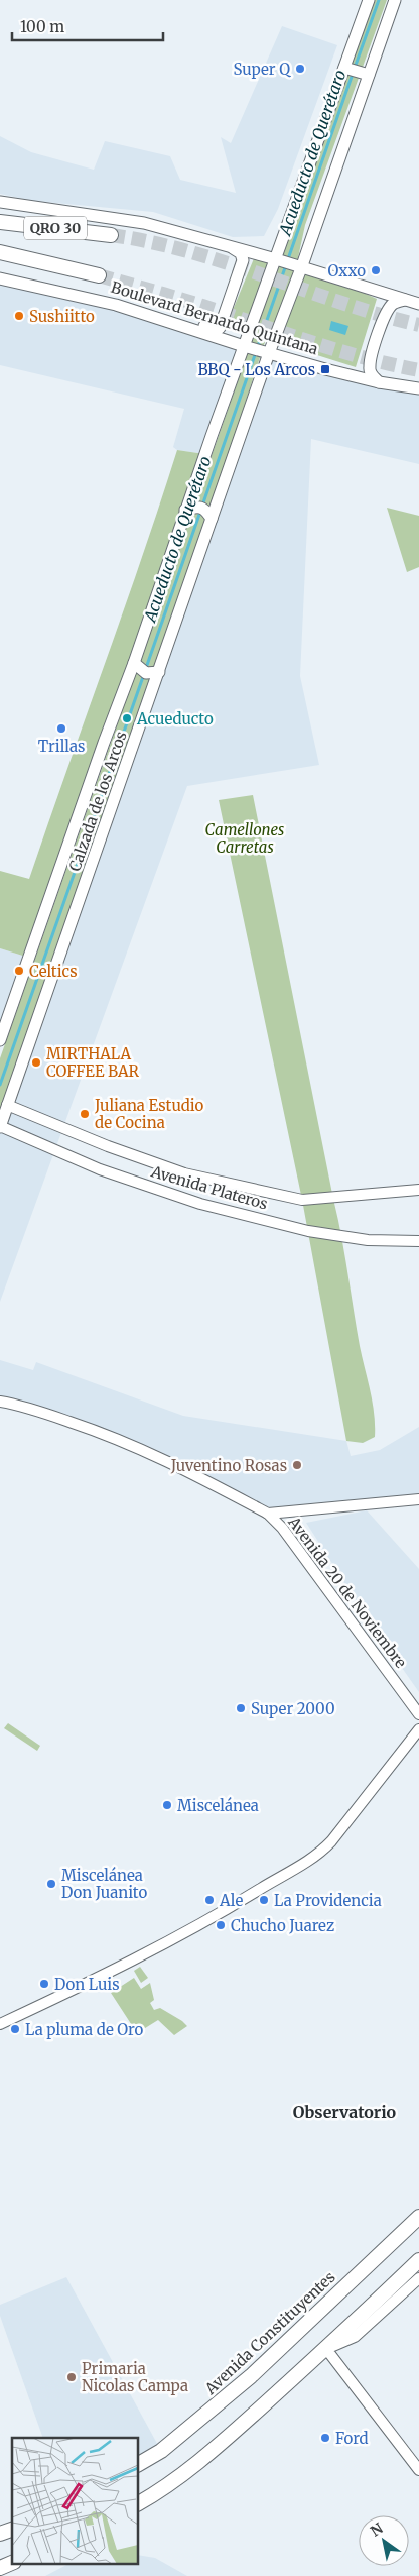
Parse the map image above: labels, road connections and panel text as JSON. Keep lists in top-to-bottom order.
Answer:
{
  "streets": {
    "main road": [
      "QRO 30",
      "Boulevard Bernardo Quintana",
      "Calzada de los Arcos",
      "Avenida Constituyentes"
    ],
    "street": ["Avenida Plateros", "Avenida 20 de Noviembre"]
  },
  "crossings": [
    ["Boulevard Bernardo Quintana", "Calzada de los Arcos"],
    ["Calzada de los Arcos", "Avenida Plateros"]
  ],
  "districts": ["Observatorio"],
  "water": ["Acueducto de Querétaro"],
  "parks": ["Camellones Carretas"],
  "places": {
    "other": [
      "Super Q",
      "Oxxo",
      "Sushiitto",
      "Acueducto",
      "Trillas",
      "Celtics",
      "MIRTHALA COFFEE BAR",
      "Juliana Estudio de Cocina",
      "Juventino Rosas",
      "Super 2000",
      "Miscelánea",
      "Miscelánea Don Juanito",
      "Ale",
      "La Providencia",
      "Chucho Juarez",
      "Don Luis",
      "La pluma de Oro",
      "Primaria Nicolas Campa",
      "Ford"
    ],
    "transit": ["BBQ - Los Arcos"]
  },
  "scale_bar": "100 m",
  "north": "top left"
}
